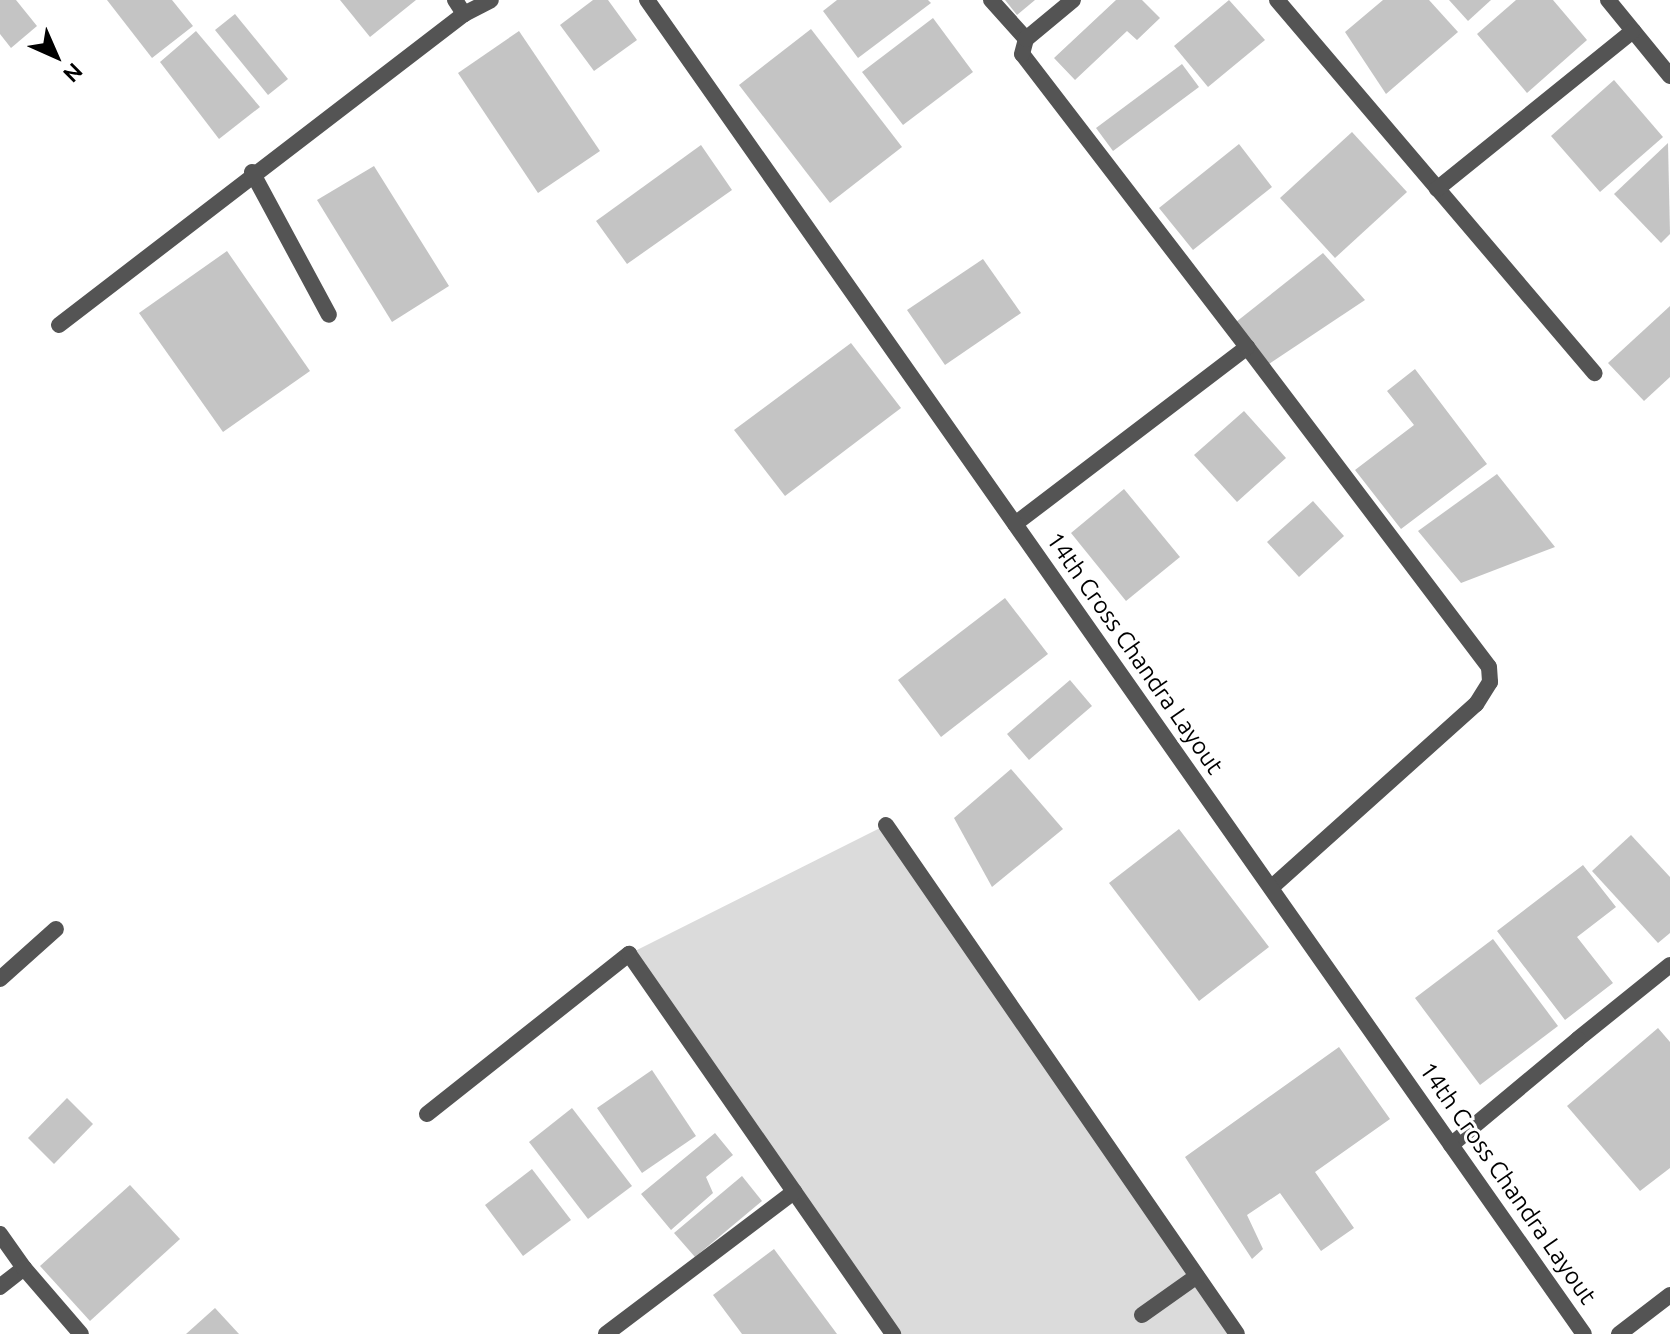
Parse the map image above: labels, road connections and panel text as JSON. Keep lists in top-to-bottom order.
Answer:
{
  "streets": {
    "street": ["14th Cross Chandra Layout"]
  },
  "north": "bottom right"
}
